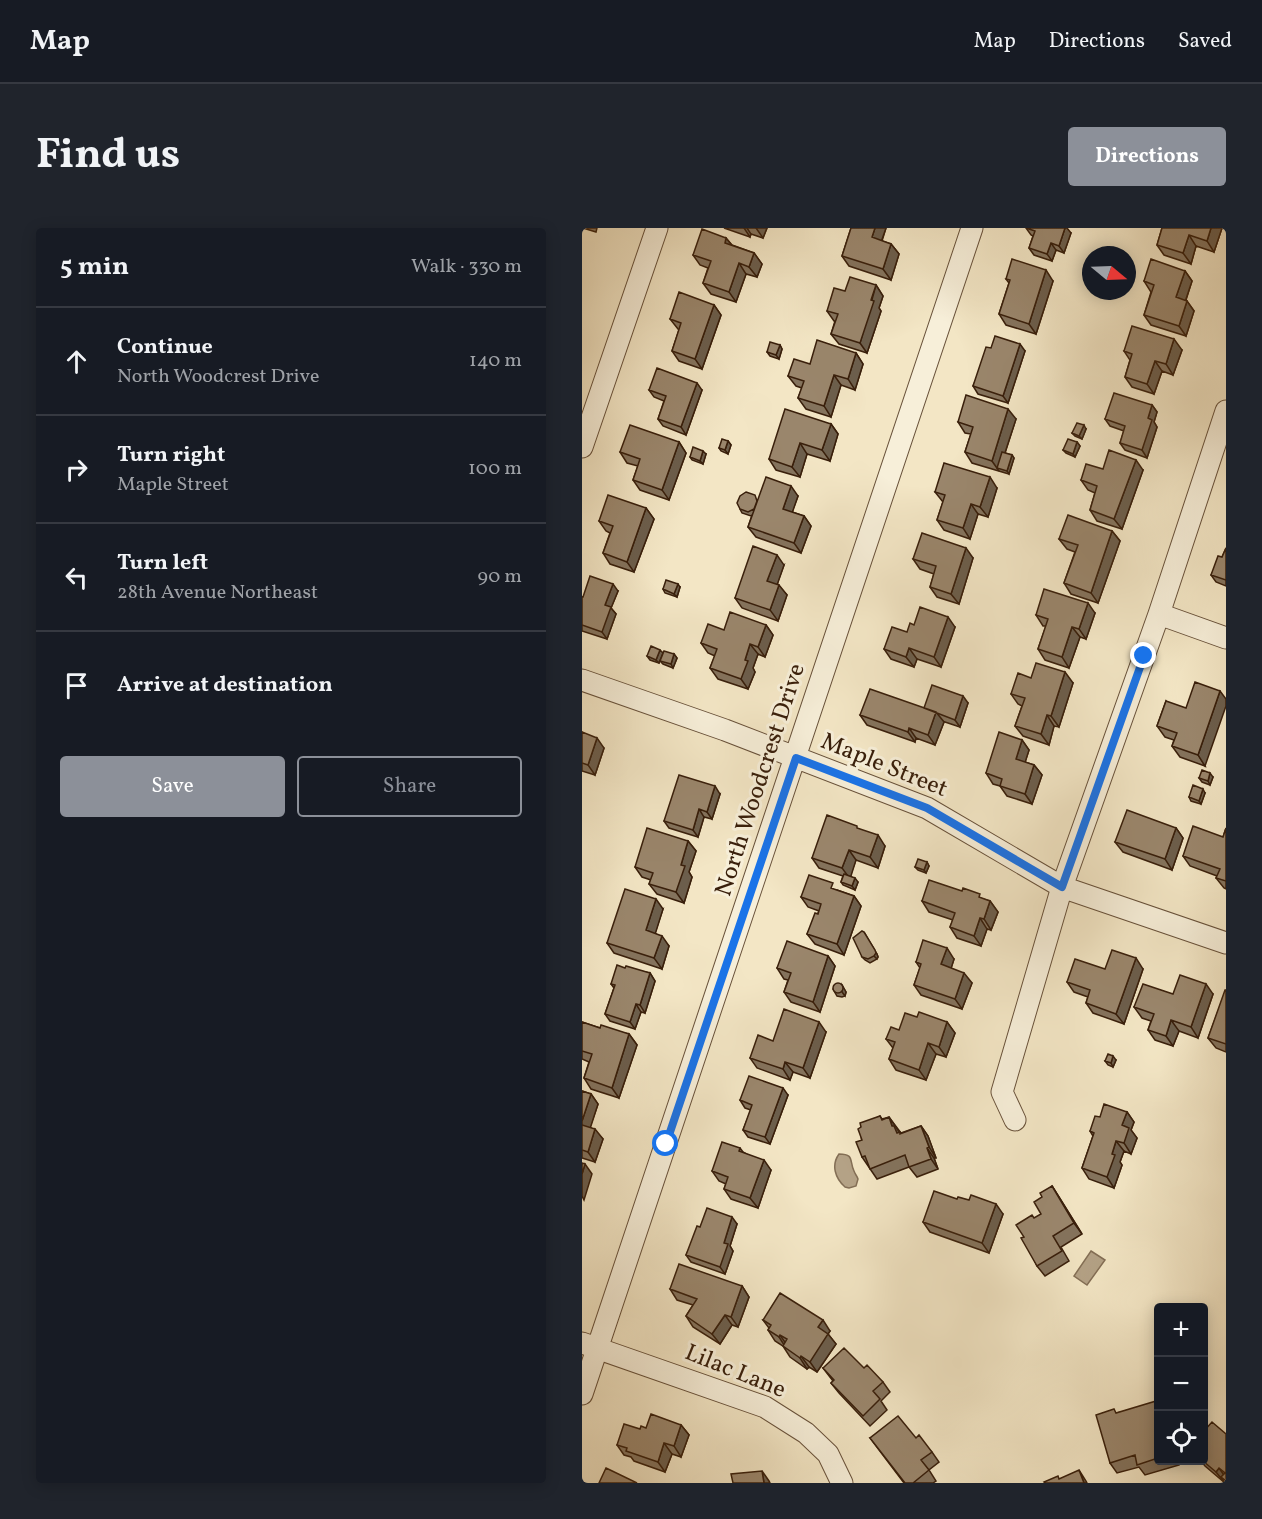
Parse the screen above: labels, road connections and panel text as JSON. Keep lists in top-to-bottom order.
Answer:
{
  "streets": {
    "street": ["Maple Street", "North Woodcrest Drive", "Lilac Lane"]
  },
  "crossings": [
    ["Maple Street", "North Woodcrest Drive"],
    ["North Woodcrest Drive", "Lilac Lane"]
  ],
  "north": "right",
  "page": {
    "header": "Map",
    "nav": ["Map", "Directions", "Saved"],
    "title": "Find us",
    "buttons": [
      "Directions",
      ["Save", "Share"]
    ],
    "heading": ["5 min", "Walk · 330 m"],
    "list": [
      ["Continue", "North Woodcrest Drive", "140 m"],
      ["Turn right", "Maple Street", "100 m"],
      ["Turn left", "28th Avenue Northeast", "90 m"],
      "Arrive at destination"
    ],
    "map_buttons": ["+", "−"]
  }
}
